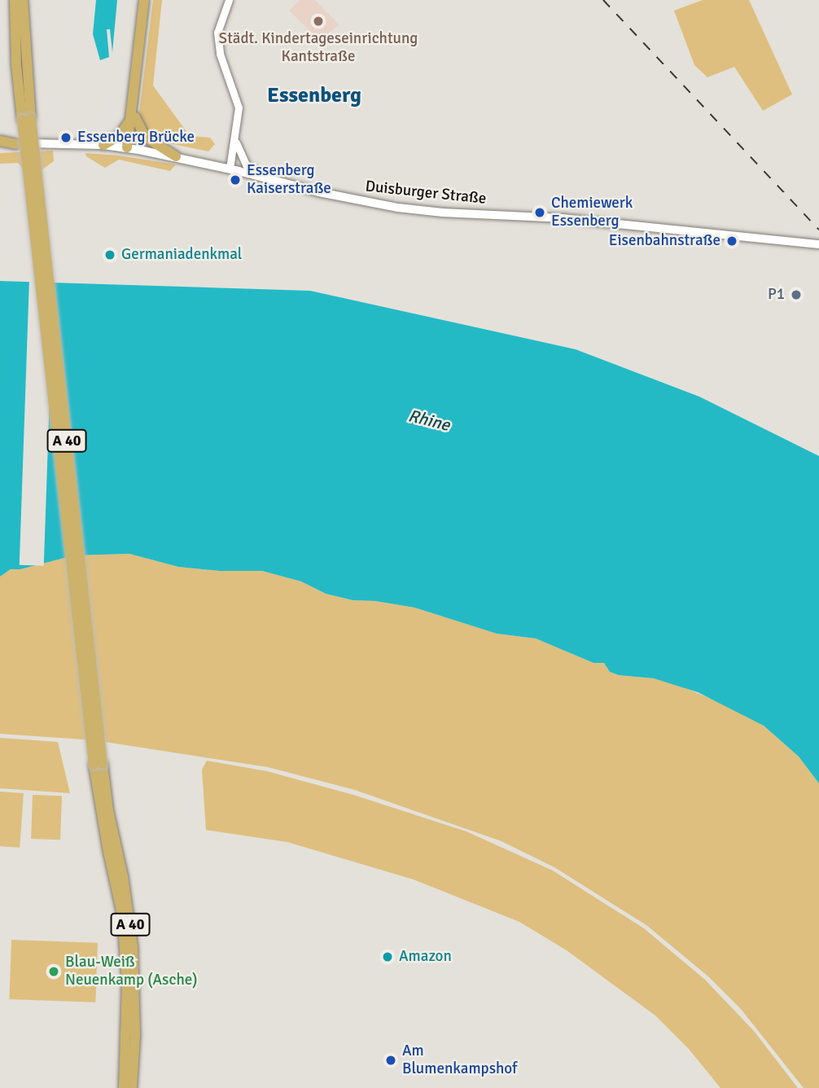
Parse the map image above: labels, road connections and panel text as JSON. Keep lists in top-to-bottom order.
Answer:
{
  "streets": {
    "highway": ["A 40"],
    "main road": ["Duisburger Straße"]
  },
  "districts": ["Essenberg"],
  "water": ["Rhine"],
  "places": [
    "Städt. Kindertageseinrichtung Kantstraße",
    "Essenberg Brücke",
    "Essenberg Kaiserstraße",
    "Chemiewerk Essenberg",
    "Eisenbahnstraße",
    "Germaniadenkmal",
    "P1",
    "Amazon",
    "Blau-Weiß Neuenkamp (Asche)",
    "Am Blumenkampshof"
  ]
}
